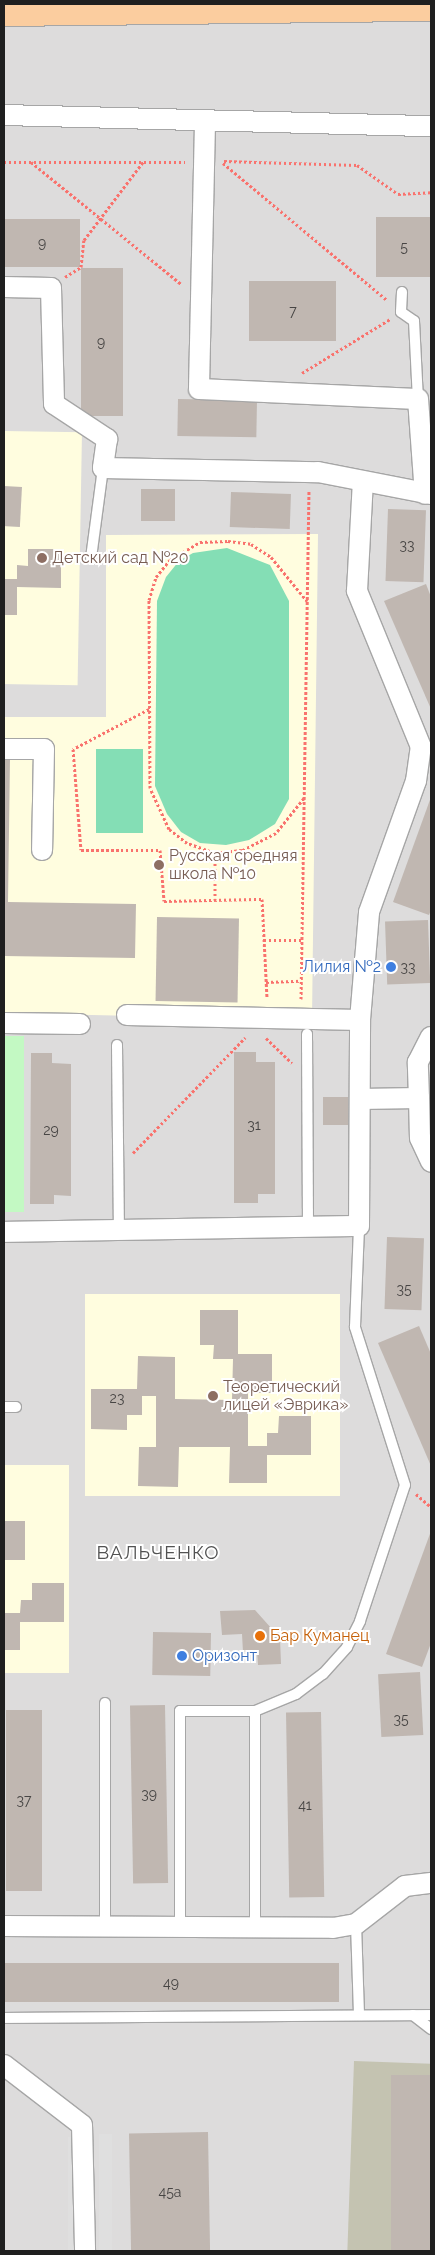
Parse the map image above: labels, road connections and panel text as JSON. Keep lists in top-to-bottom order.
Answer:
{
  "districts": ["ВАЛЬЧЕНКО"],
  "places": [
    "Детский сад №20",
    "Русская средняя школа №10",
    "Лилия №2",
    "Теоретический лицей «Эврика»",
    "Бар Куманец",
    "Оризонт"
  ],
  "house_numbers": [
    "9",
    "5",
    "7",
    "9",
    "33",
    "33",
    "31",
    "29",
    "35",
    "23",
    "35",
    "39",
    "37",
    "41",
    "49",
    "45а"
  ]
}
